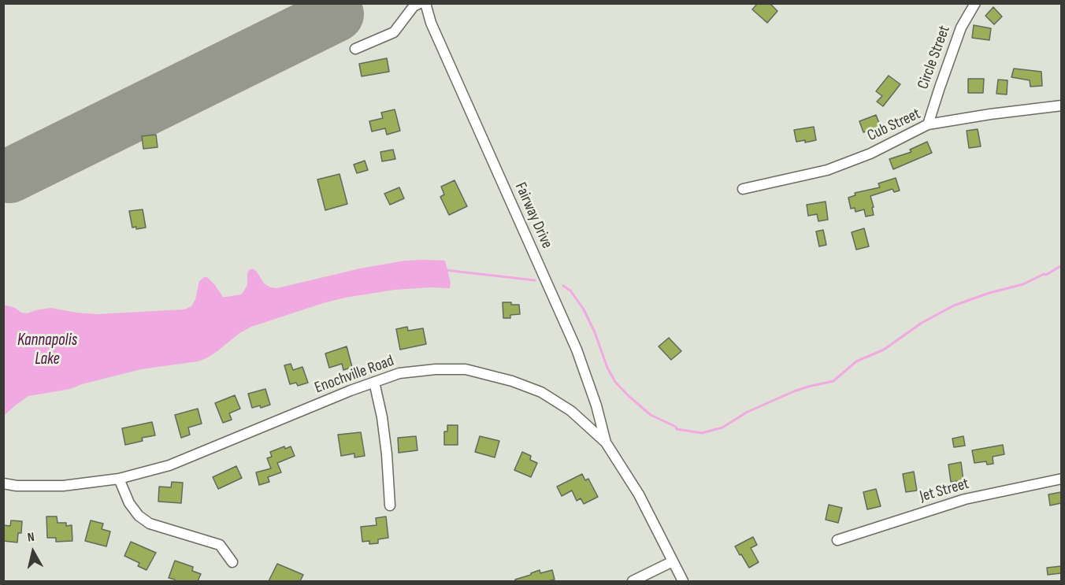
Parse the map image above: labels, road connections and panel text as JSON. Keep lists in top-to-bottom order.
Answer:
{
  "streets": {
    "street": [
      "Circle Street",
      "Cub Street",
      "Fairway Drive",
      "Enochville Road",
      "Jet Street"
    ]
  },
  "crossings": [
    ["Circle Street", "Cub Street"],
    ["Fairway Drive", "Enochville Road"]
  ],
  "water": ["Kannapolis Lake"],
  "north": "top"
}
